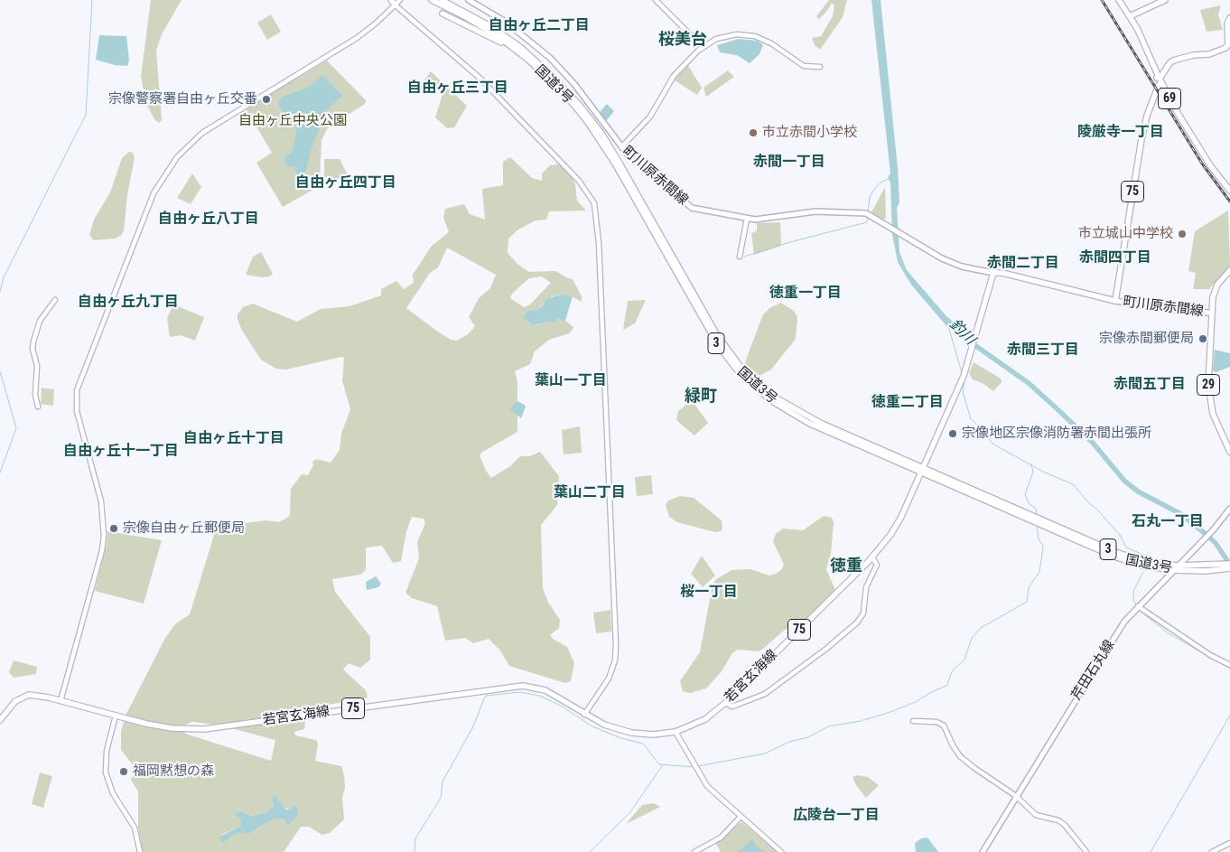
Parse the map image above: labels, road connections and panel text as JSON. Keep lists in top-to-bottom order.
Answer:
{
  "streets": {
    "main road": [
      "国道3号",
      "69",
      "町川原赤間線",
      "75",
      "3",
      "29",
      "芹田石丸線",
      "若宮玄海線"
    ]
  },
  "crossings": [
    ["国道3号", "芹田石丸線"],
    ["国道3号", "若宮玄海線"],
    ["町川原赤間線", "75"],
    ["町川原赤間線", "29"],
    ["町川原赤間線", "若宮玄海線"]
  ],
  "districts": [
    "自由ヶ丘二丁目",
    "桜美台",
    "自由ヶ丘三丁目",
    "陵厳寺一丁目",
    "赤間一丁目",
    "自由ヶ丘四丁目",
    "自由ヶ丘八丁目",
    "赤間四丁目",
    "赤間二丁目",
    "徳重一丁目",
    "自由ヶ丘九丁目",
    "赤間三丁目",
    "葉山一丁目",
    "赤間五丁目",
    "緑町",
    "徳重二丁目",
    "自由ヶ丘十丁目",
    "自由ヶ丘十一丁目",
    "葉山二丁目",
    "石丸一丁目",
    "徳重",
    "桜一丁目",
    "広陵台一丁目"
  ],
  "water": ["釣川"],
  "parks": ["自由ヶ丘中央公園"],
  "places": [
    "宗像警察署自由ヶ丘交番",
    "市立赤間小学校",
    "市立城山中学校",
    "宗像赤間郵便局",
    "宗像地区宗像消防署赤間出張所",
    "宗像自由ヶ丘郵便局",
    "福岡黙想の森"
  ]
}
